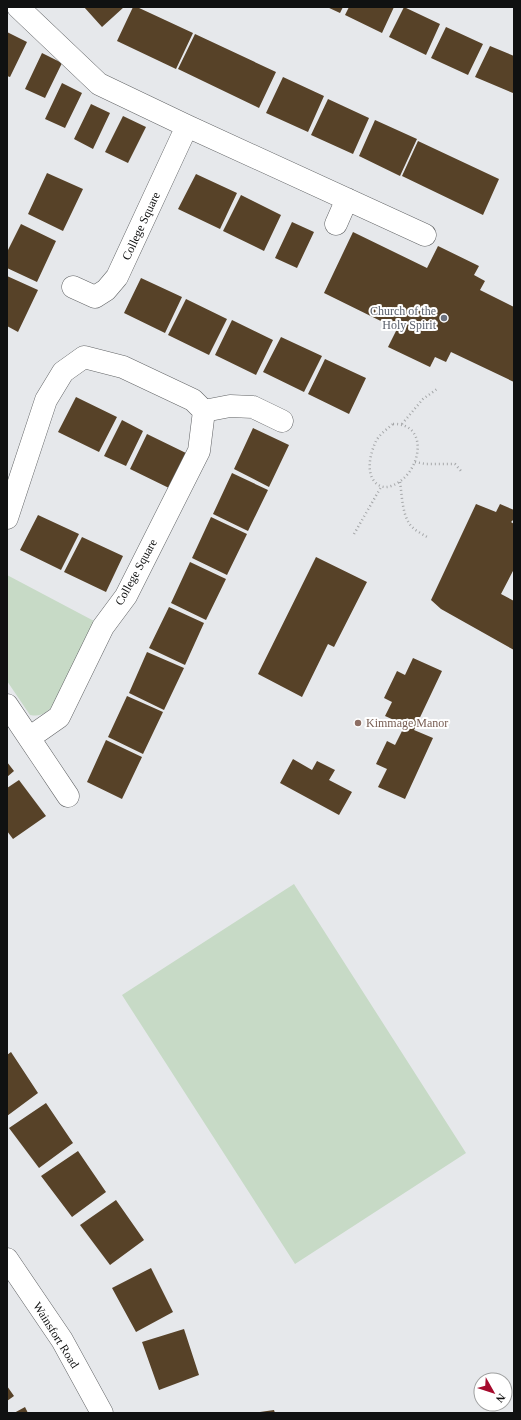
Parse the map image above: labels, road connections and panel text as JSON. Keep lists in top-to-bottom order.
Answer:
{
  "streets": {
    "street": ["College Square", "Wainsfort Road"]
  },
  "places": ["Church of the Holy Spirit", "Kimmage Manor"],
  "north": "bottom right"
}
